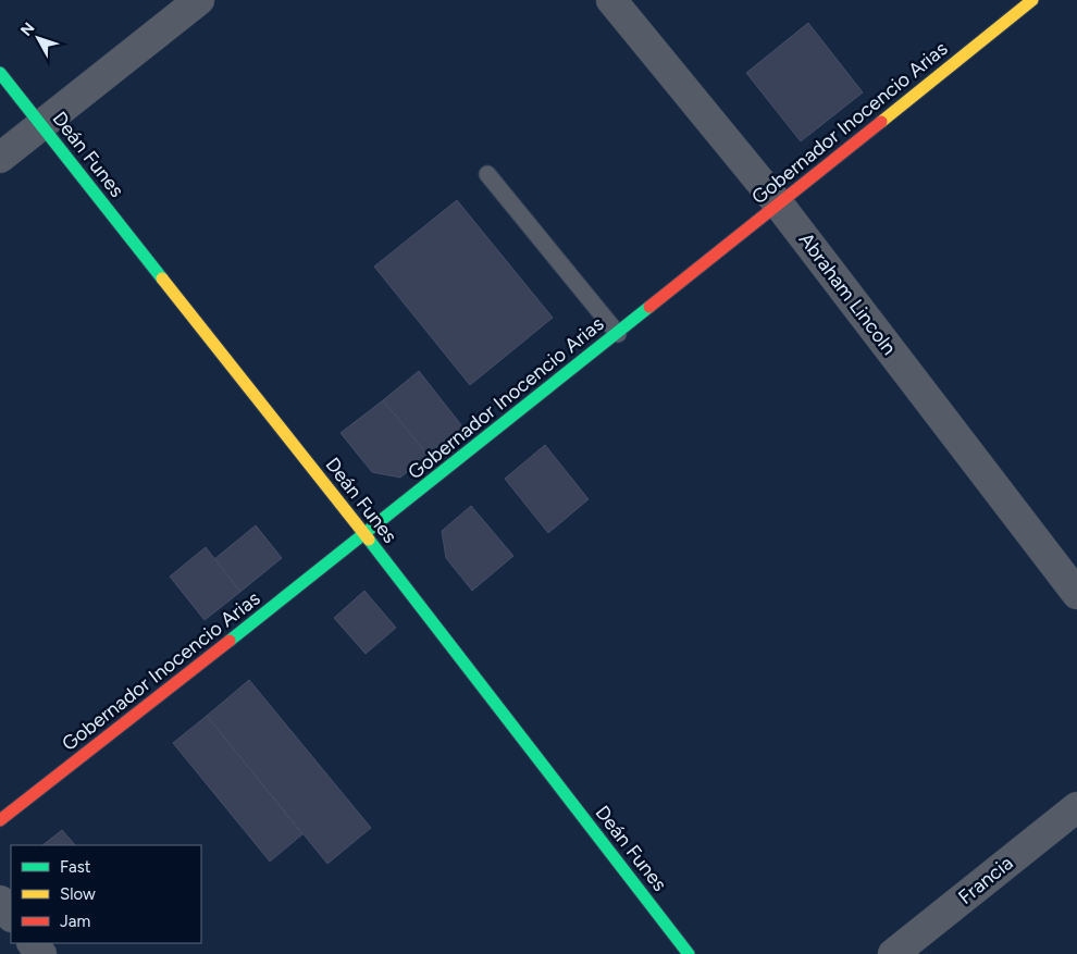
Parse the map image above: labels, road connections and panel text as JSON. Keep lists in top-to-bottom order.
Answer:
{
  "streets": {
    "street": [
      "Gobernador Inocencio Arias",
      "Deán Funes",
      "Abraham Lincoln",
      "Francia"
    ]
  },
  "crossings": [
    ["Gobernador Inocencio Arias", "Deán Funes"],
    ["Gobernador Inocencio Arias", "Abraham Lincoln"]
  ],
  "legend": ["Fast", "Slow", "Jam"],
  "north": "top left"
}
